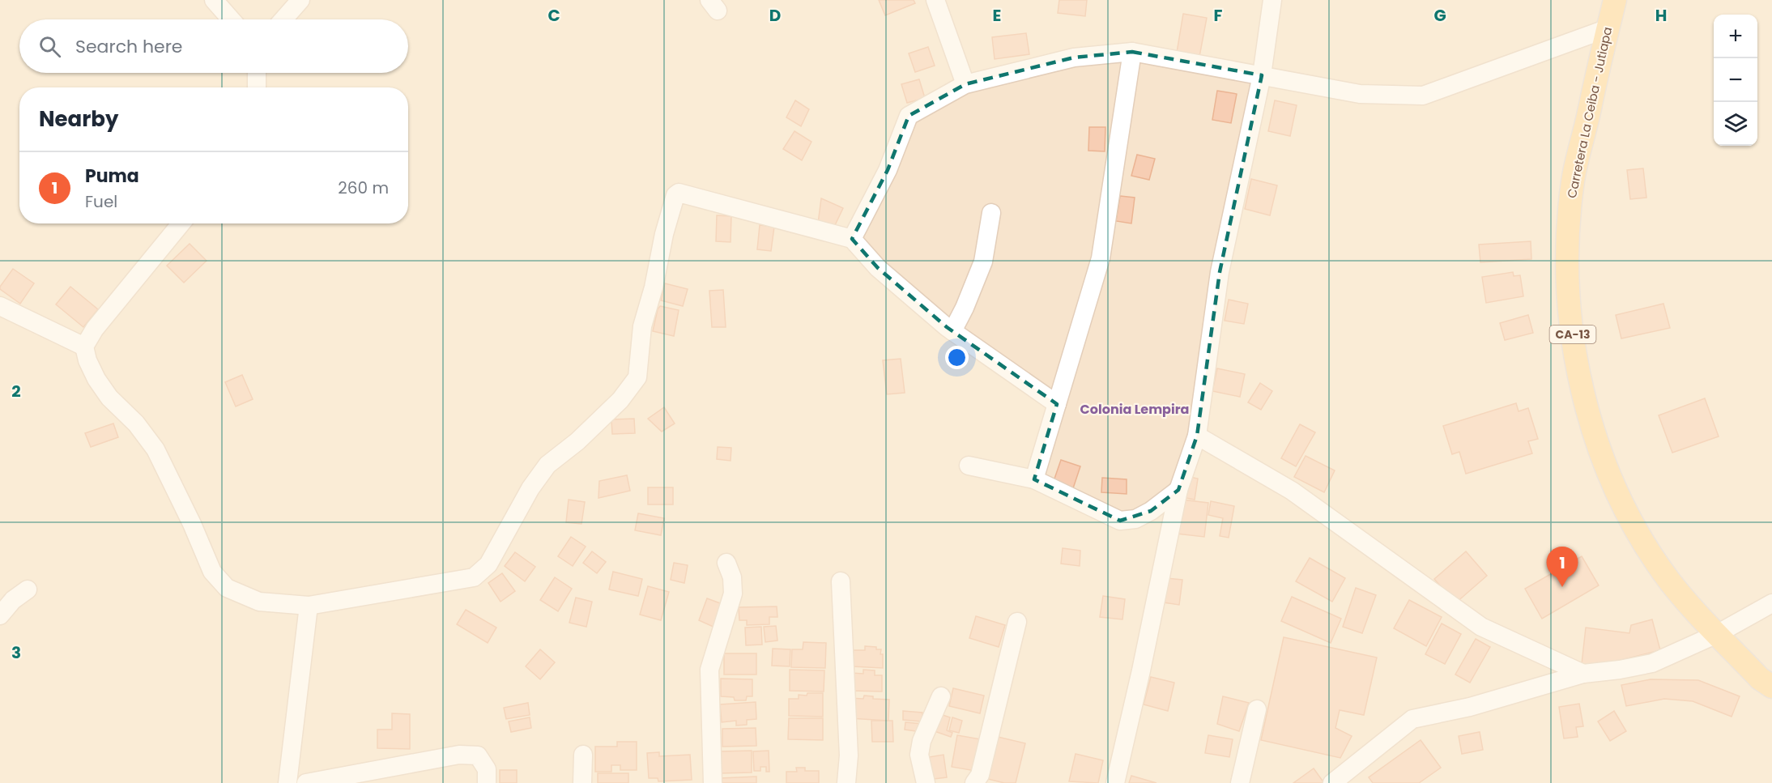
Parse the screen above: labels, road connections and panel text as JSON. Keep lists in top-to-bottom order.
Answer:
{
  "streets": {
    "main road": ["Carretera La Ceiba - Jutiapa", "CA-13"]
  },
  "districts": ["Colonia Lempira"],
  "page": {
    "map_buttons": ["+", "−"],
    "search": "Search here",
    "heading": "Nearby",
    "list": [
      {
        "mark": "1",
        "name": "Puma",
        "note": "Fuel",
        "value": "260 m"
      }
    ],
    "pins": "1"
  },
  "grid": {
    "columns": [
      "C",
      "D",
      "E",
      "F",
      "G",
      "H"
    ],
    "rows": ["2", "3"]
  }
}
